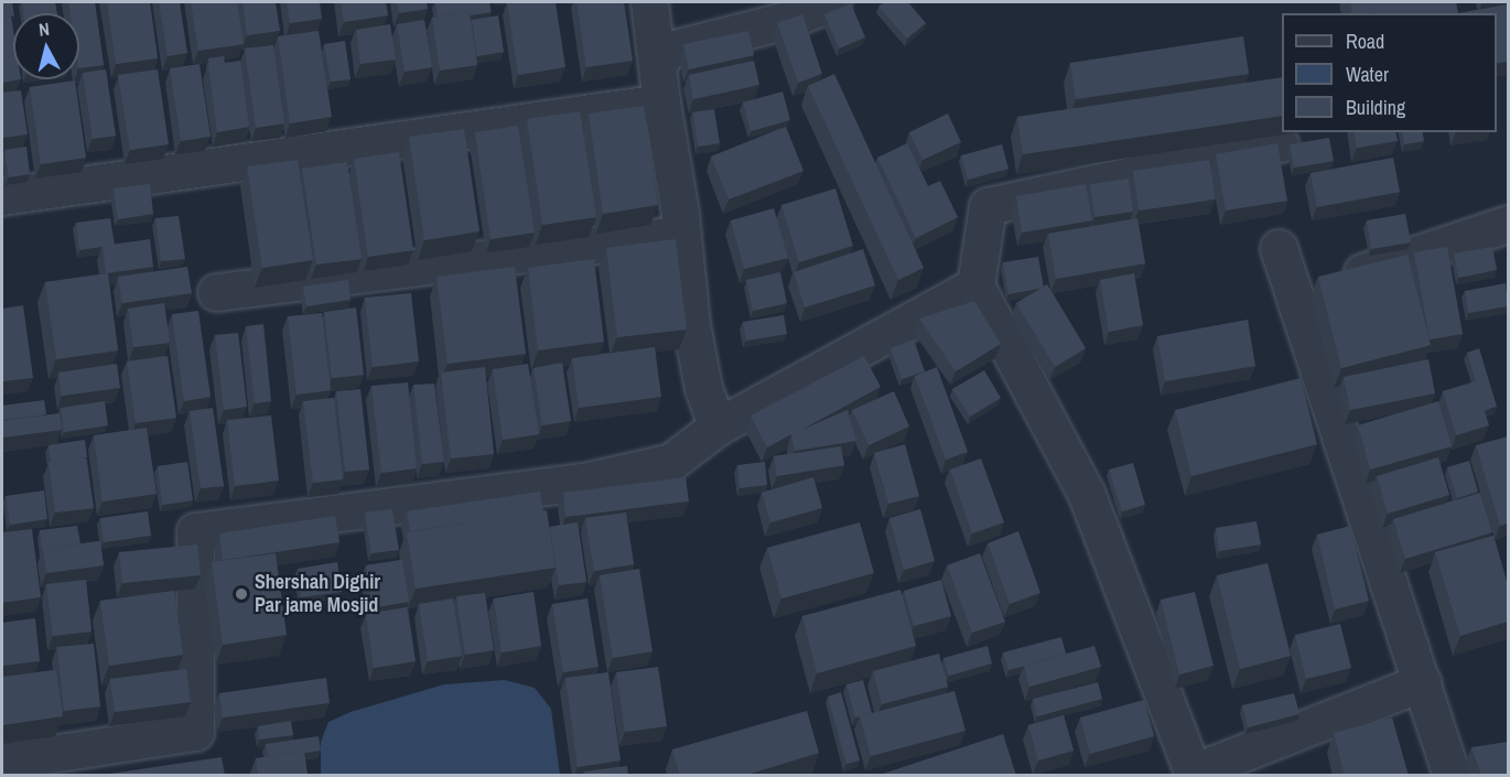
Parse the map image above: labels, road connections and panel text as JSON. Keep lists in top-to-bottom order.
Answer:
{
  "places": ["Shershah Dighir Par jame Mosjid"],
  "legend": ["Road", "Water", "Building"],
  "north": "top"
}
